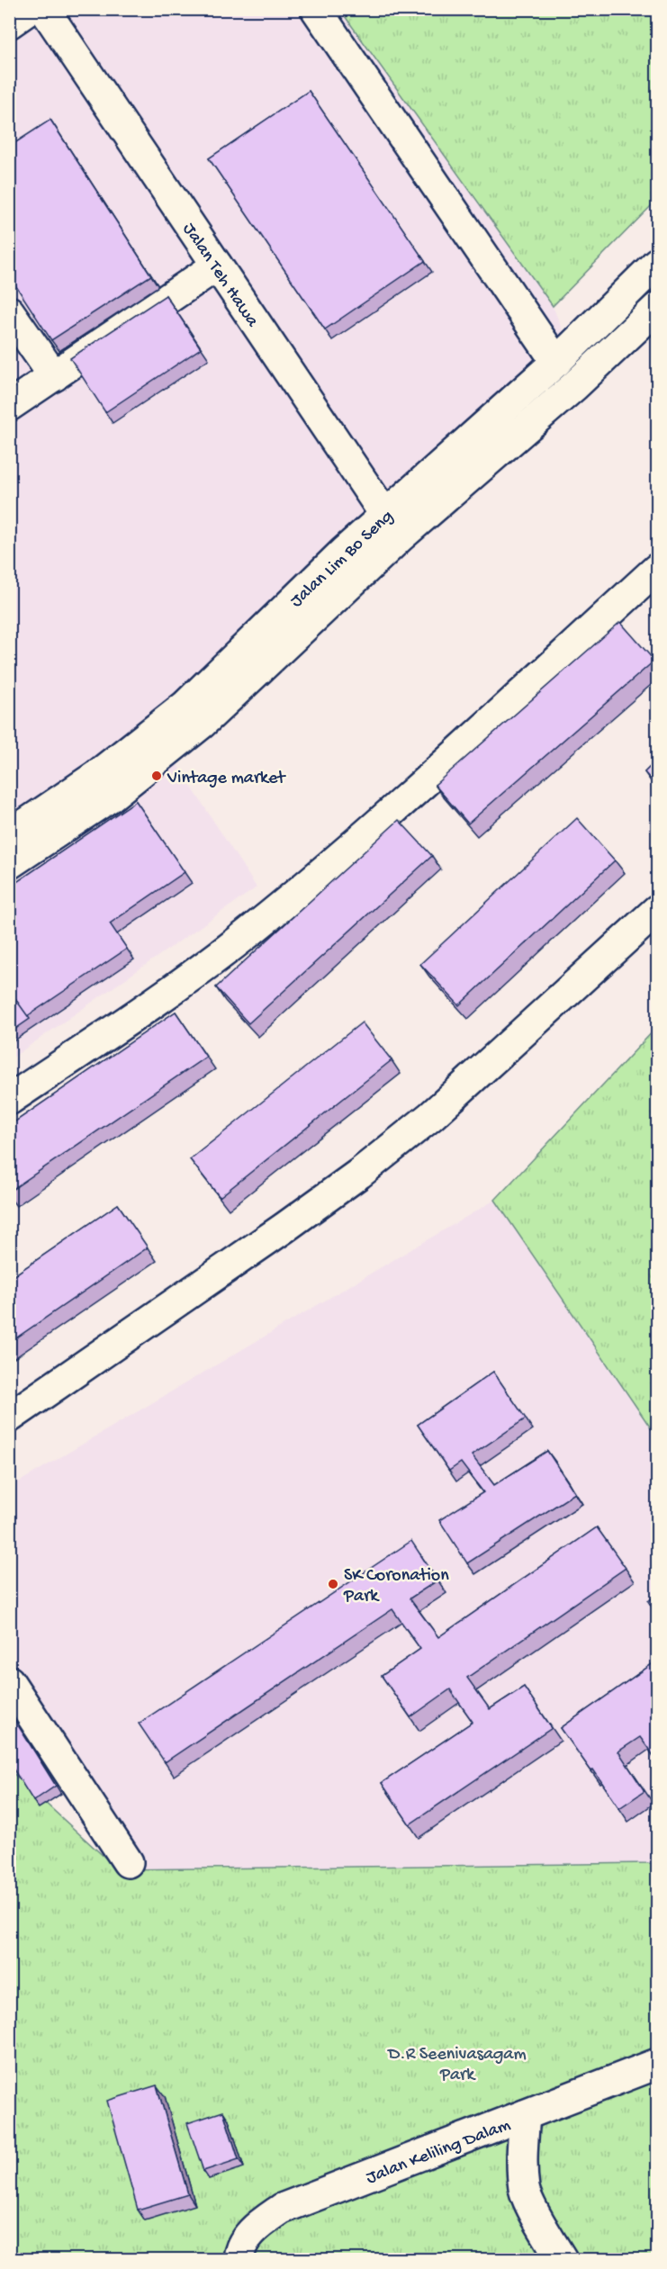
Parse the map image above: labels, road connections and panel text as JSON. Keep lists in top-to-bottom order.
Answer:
{
  "streets": {
    "street": ["Jalan Teh Hawa", "Jalan Lim Bo Seng", "Jalan Keliling Dalam"]
  },
  "crossings": [
    ["Jalan Teh Hawa", "Jalan Lim Bo Seng"]
  ],
  "parks": ["D.R Seenivasagam Park"],
  "places": ["Vintage market", "SK Coronation Park"]
}
